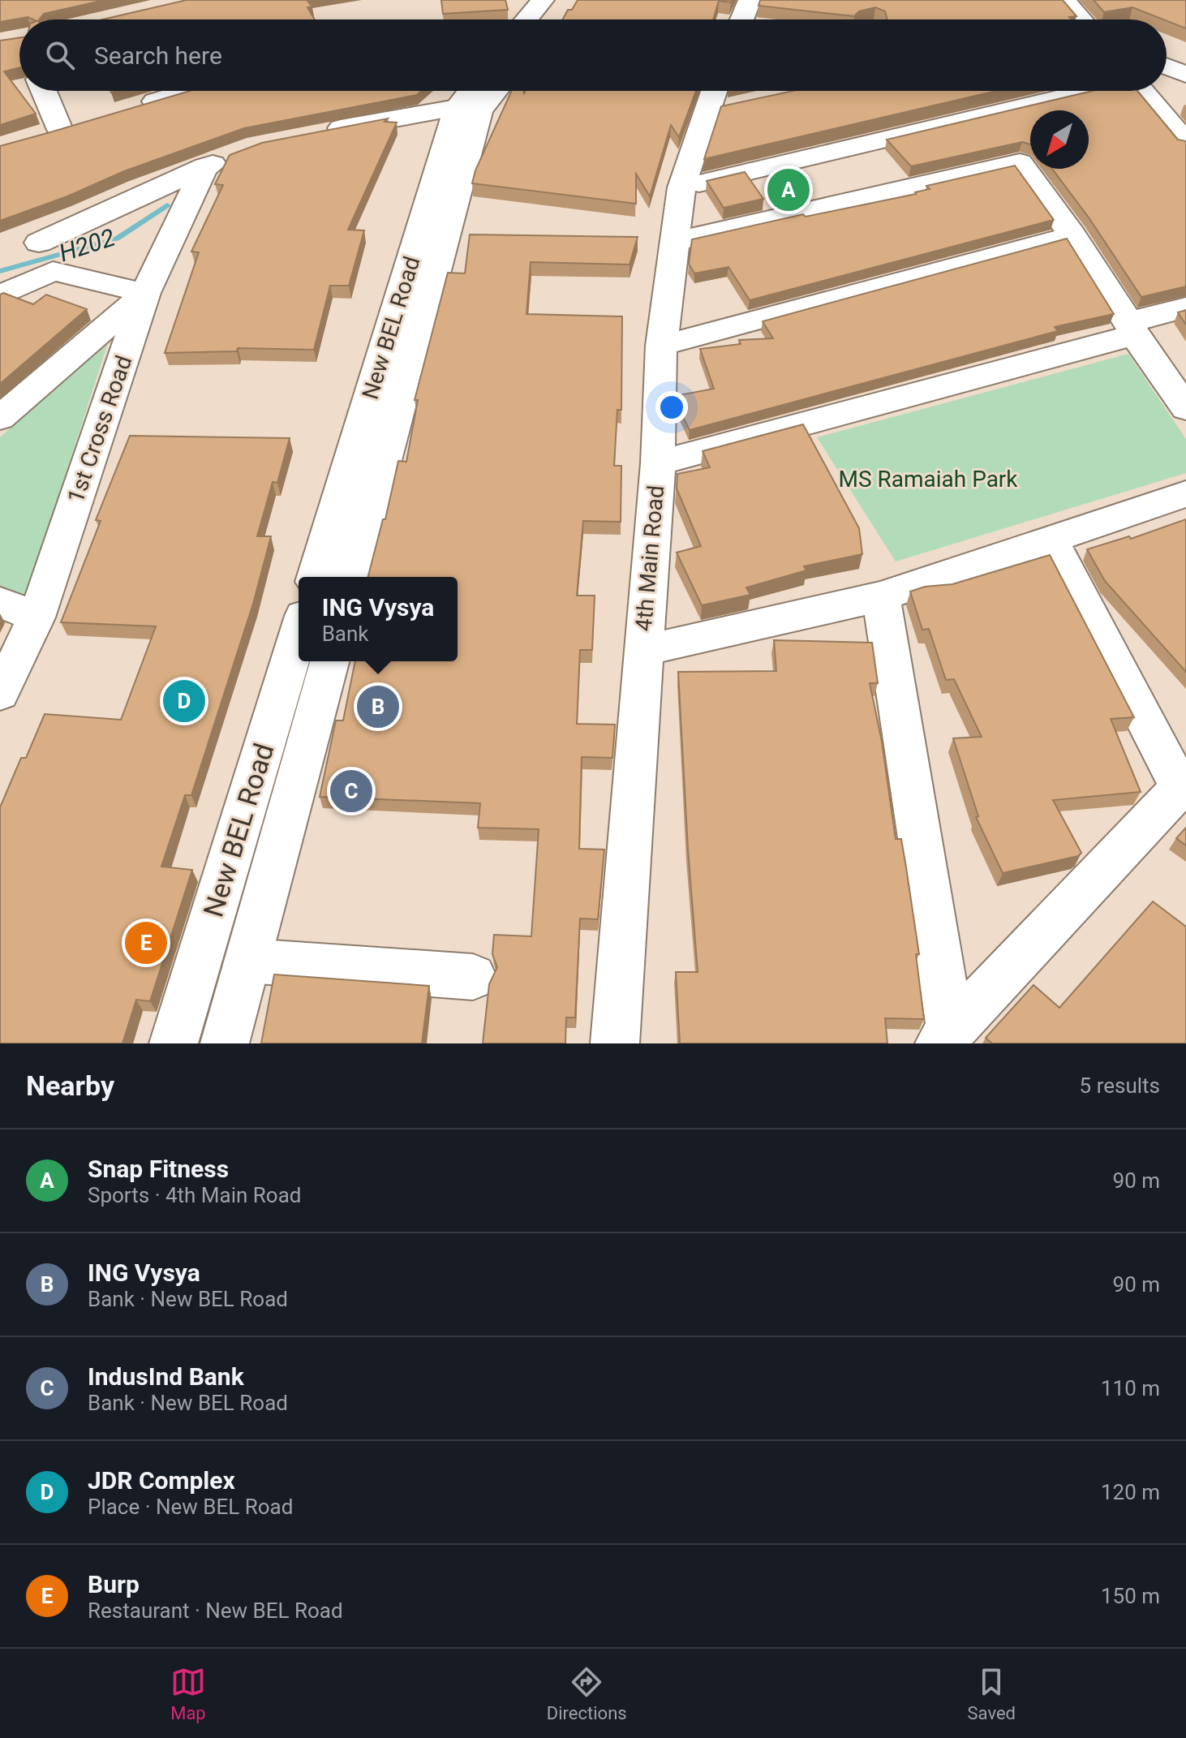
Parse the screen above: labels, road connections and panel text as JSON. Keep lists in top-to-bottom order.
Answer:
{
  "streets": {
    "street": ["New BEL Road", "1st Cross Road", "4th Main Road"]
  },
  "water": ["H202"],
  "parks": ["MS Ramaiah Park"],
  "north": "bottom left",
  "page": {
    "search": "Search here",
    "pins": [
      "A",
      "D",
      "B",
      "C",
      "E"
    ],
    "popup": ["ING Vysya", "Bank"],
    "heading": ["Nearby", "5 results"],
    "list": [
      {
        "mark": "A",
        "name": "Snap Fitness",
        "note": "Sports · 4th Main Road",
        "value": "90 m"
      },
      {
        "mark": "B",
        "name": "ING Vysya",
        "note": "Bank · New BEL Road",
        "value": "90 m"
      },
      {
        "mark": "C",
        "name": "IndusInd Bank",
        "note": "Bank · New BEL Road",
        "value": "110 m"
      },
      {
        "mark": "D",
        "name": "JDR Complex",
        "note": "Place · New BEL Road",
        "value": "120 m"
      },
      {
        "mark": "E",
        "name": "Burp",
        "note": "Restaurant · New BEL Road",
        "value": "150 m"
      }
    ],
    "nav": ["Map", "Directions", "Saved"]
  }
}
